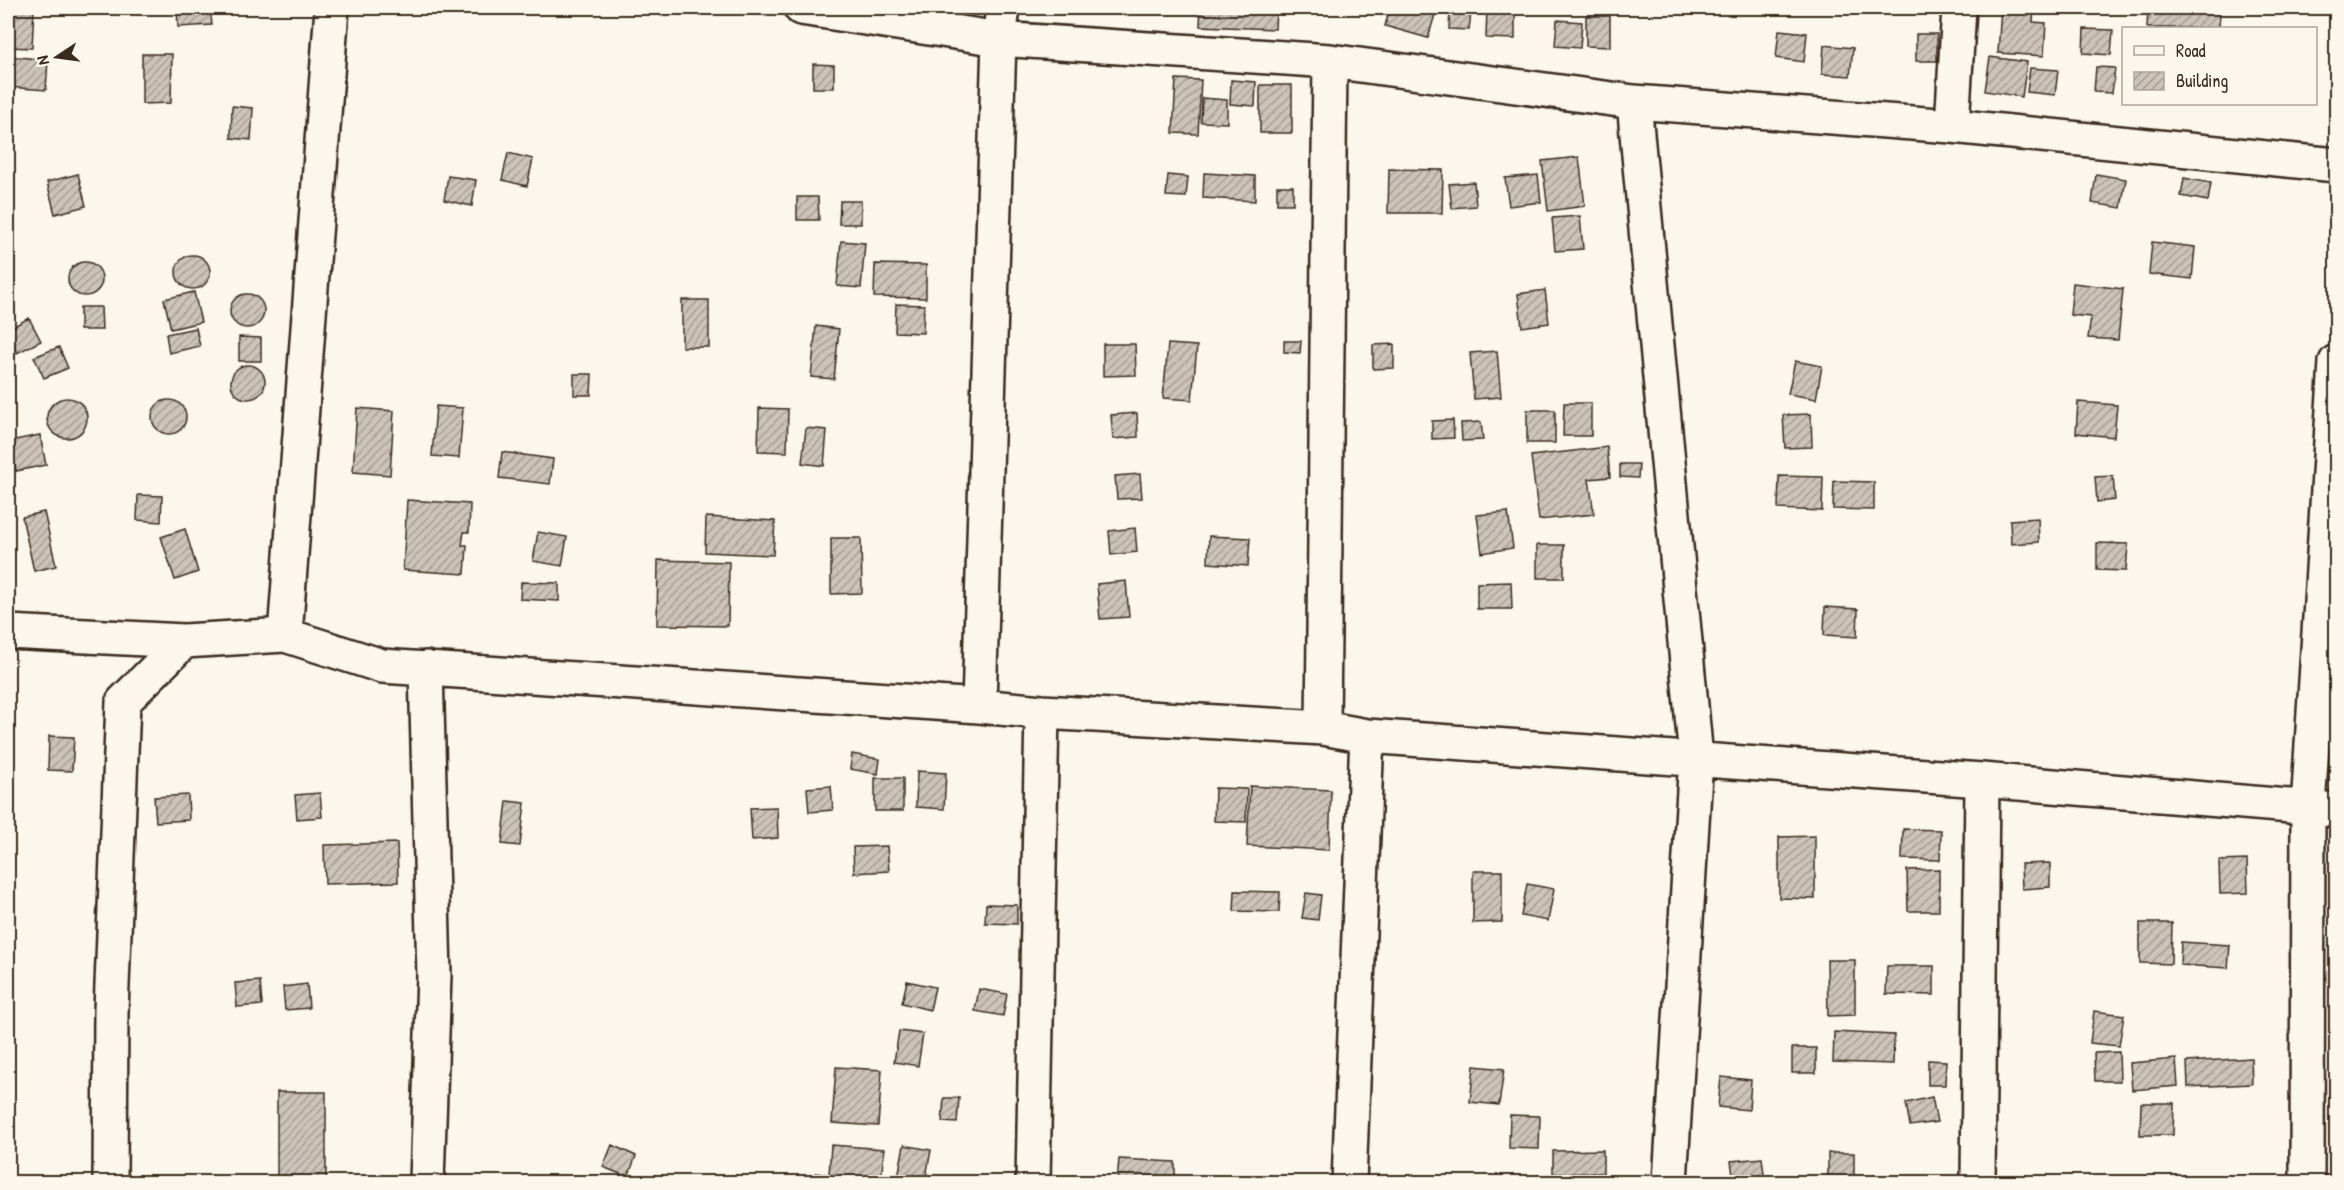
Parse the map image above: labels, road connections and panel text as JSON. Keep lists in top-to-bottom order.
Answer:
{
  "legend": ["Road", "Building"],
  "north": "left"
}
